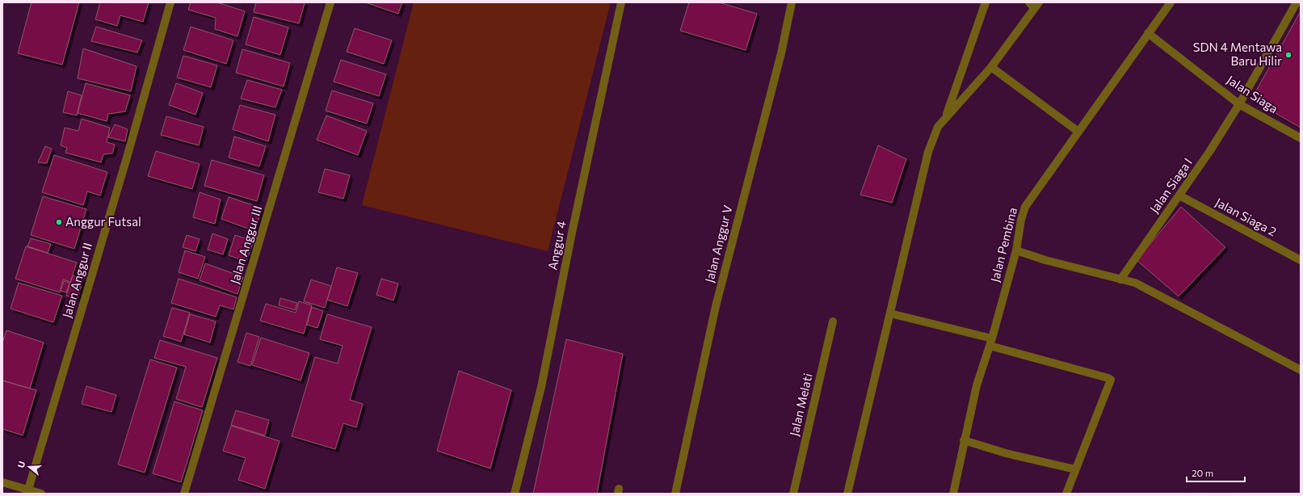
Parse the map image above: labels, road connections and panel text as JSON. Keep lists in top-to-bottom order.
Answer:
{
  "streets": {
    "street": [
      "Jalan Siaga",
      "Jalan Siaga I",
      "Jalan Siaga 2",
      "Jalan Anggur V",
      "Jalan Anggur III",
      "Jalan Pembina",
      "Anggur 4",
      "Jalan Anggur II",
      "Jalan Melati"
    ]
  },
  "crossings": [
    ["Jalan Siaga", "Jalan Siaga I"],
    ["Jalan Siaga", "Jalan Pembina"],
    ["Jalan Siaga I", "Jalan Siaga 2"]
  ],
  "places": ["SDN 4 Mentawa Baru Hilir", "Anggur Futsal"],
  "scale_bar": "20 m",
  "north": "left"
}
